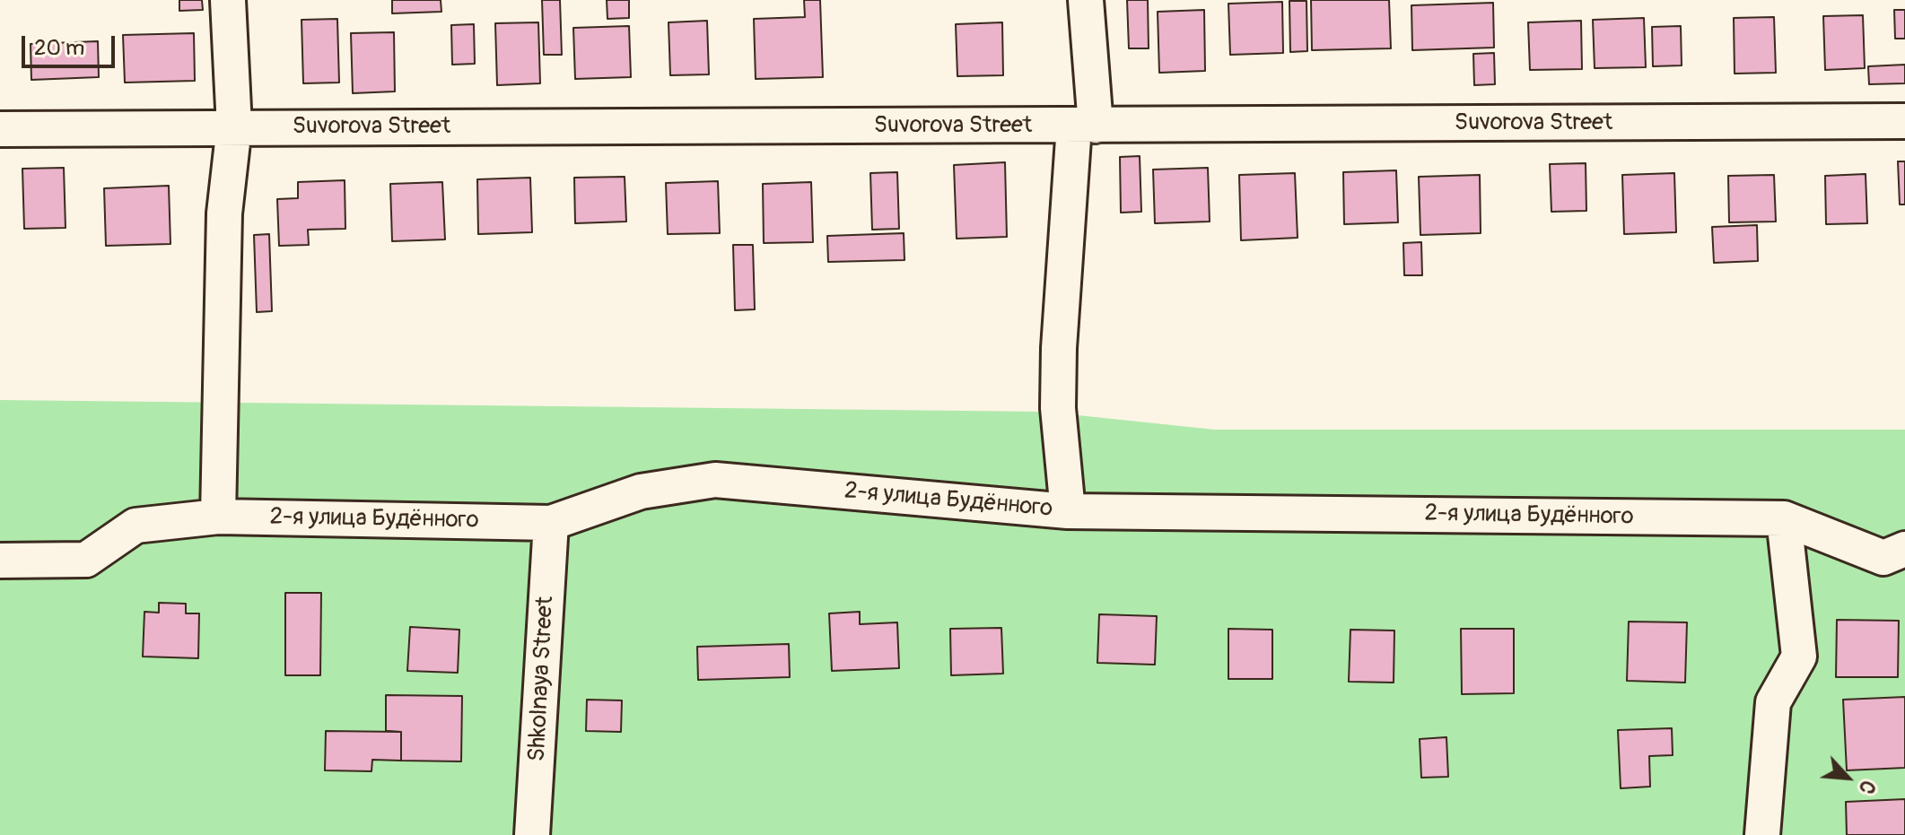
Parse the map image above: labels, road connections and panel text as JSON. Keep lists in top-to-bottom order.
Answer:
{
  "streets": {
    "street": ["Suvorova Street", "2-я улица Будённого", "Shkolnaya Street"]
  },
  "crossings": [
    ["2-я улица Будённого", "Shkolnaya Street"]
  ],
  "scale_bar": "20 m",
  "north": "bottom right"
}
